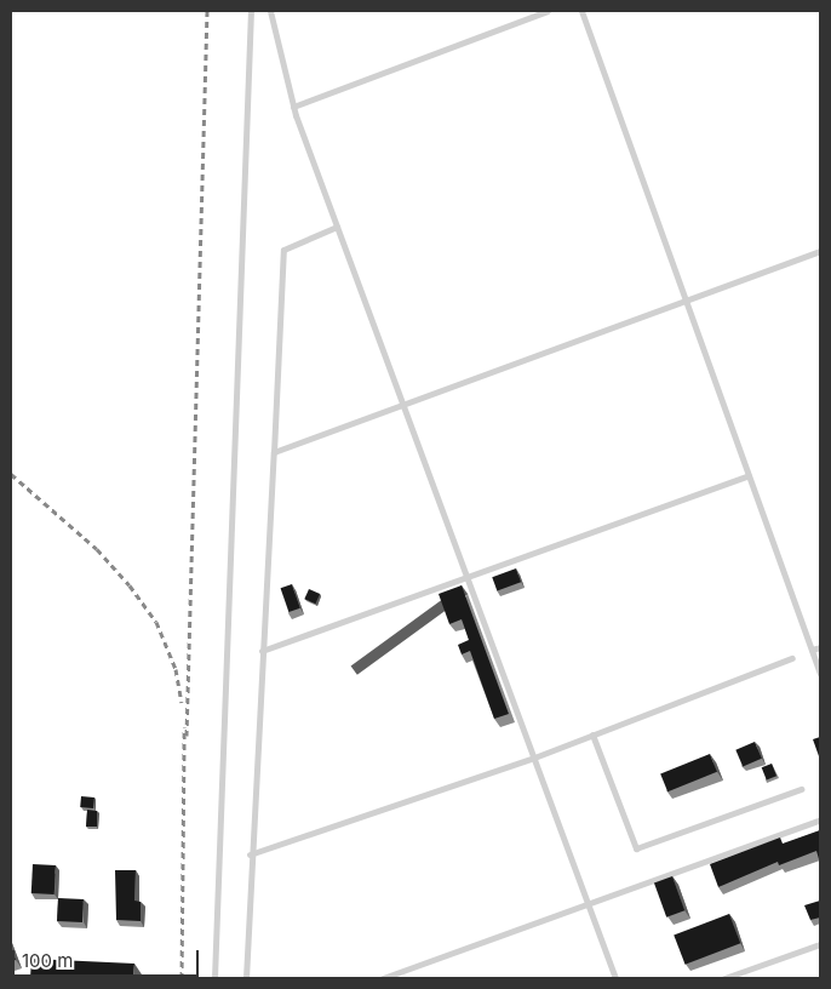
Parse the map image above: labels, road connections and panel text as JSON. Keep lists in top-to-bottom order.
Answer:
{
  "scale_bar": "100 m"
}
